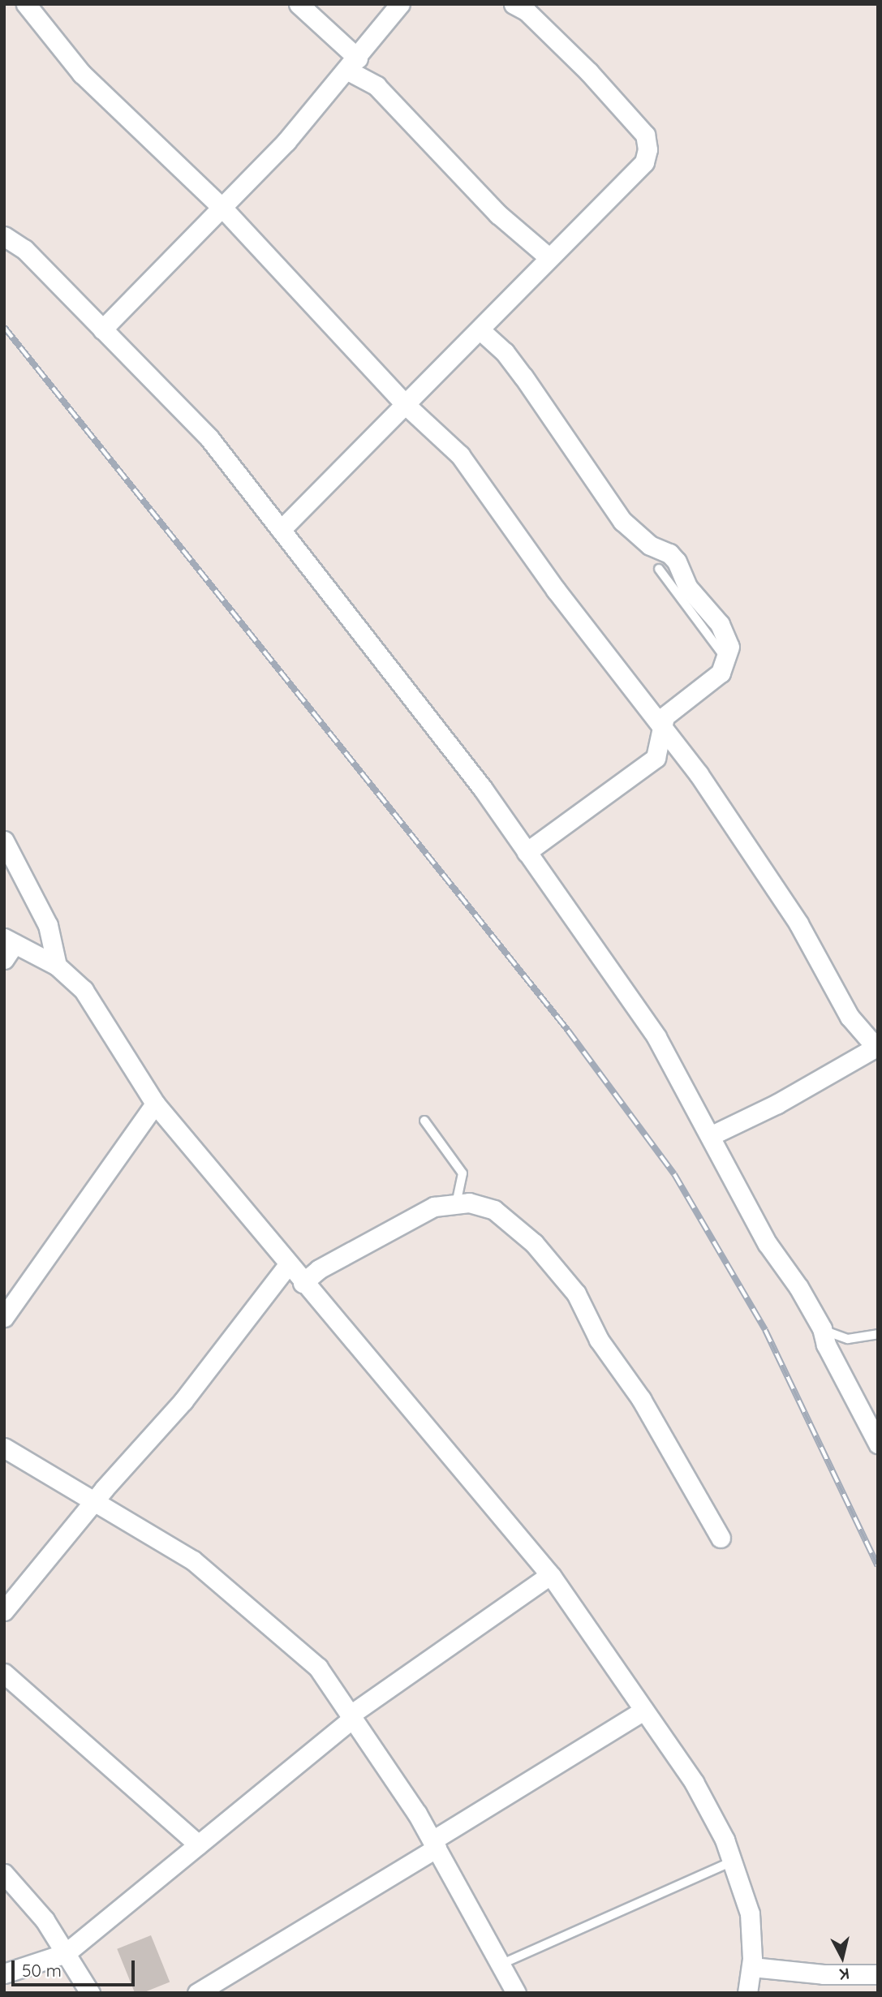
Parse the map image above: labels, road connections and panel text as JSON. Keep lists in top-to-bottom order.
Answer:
{
  "scale_bar": "50 m",
  "north": "bottom"
}
